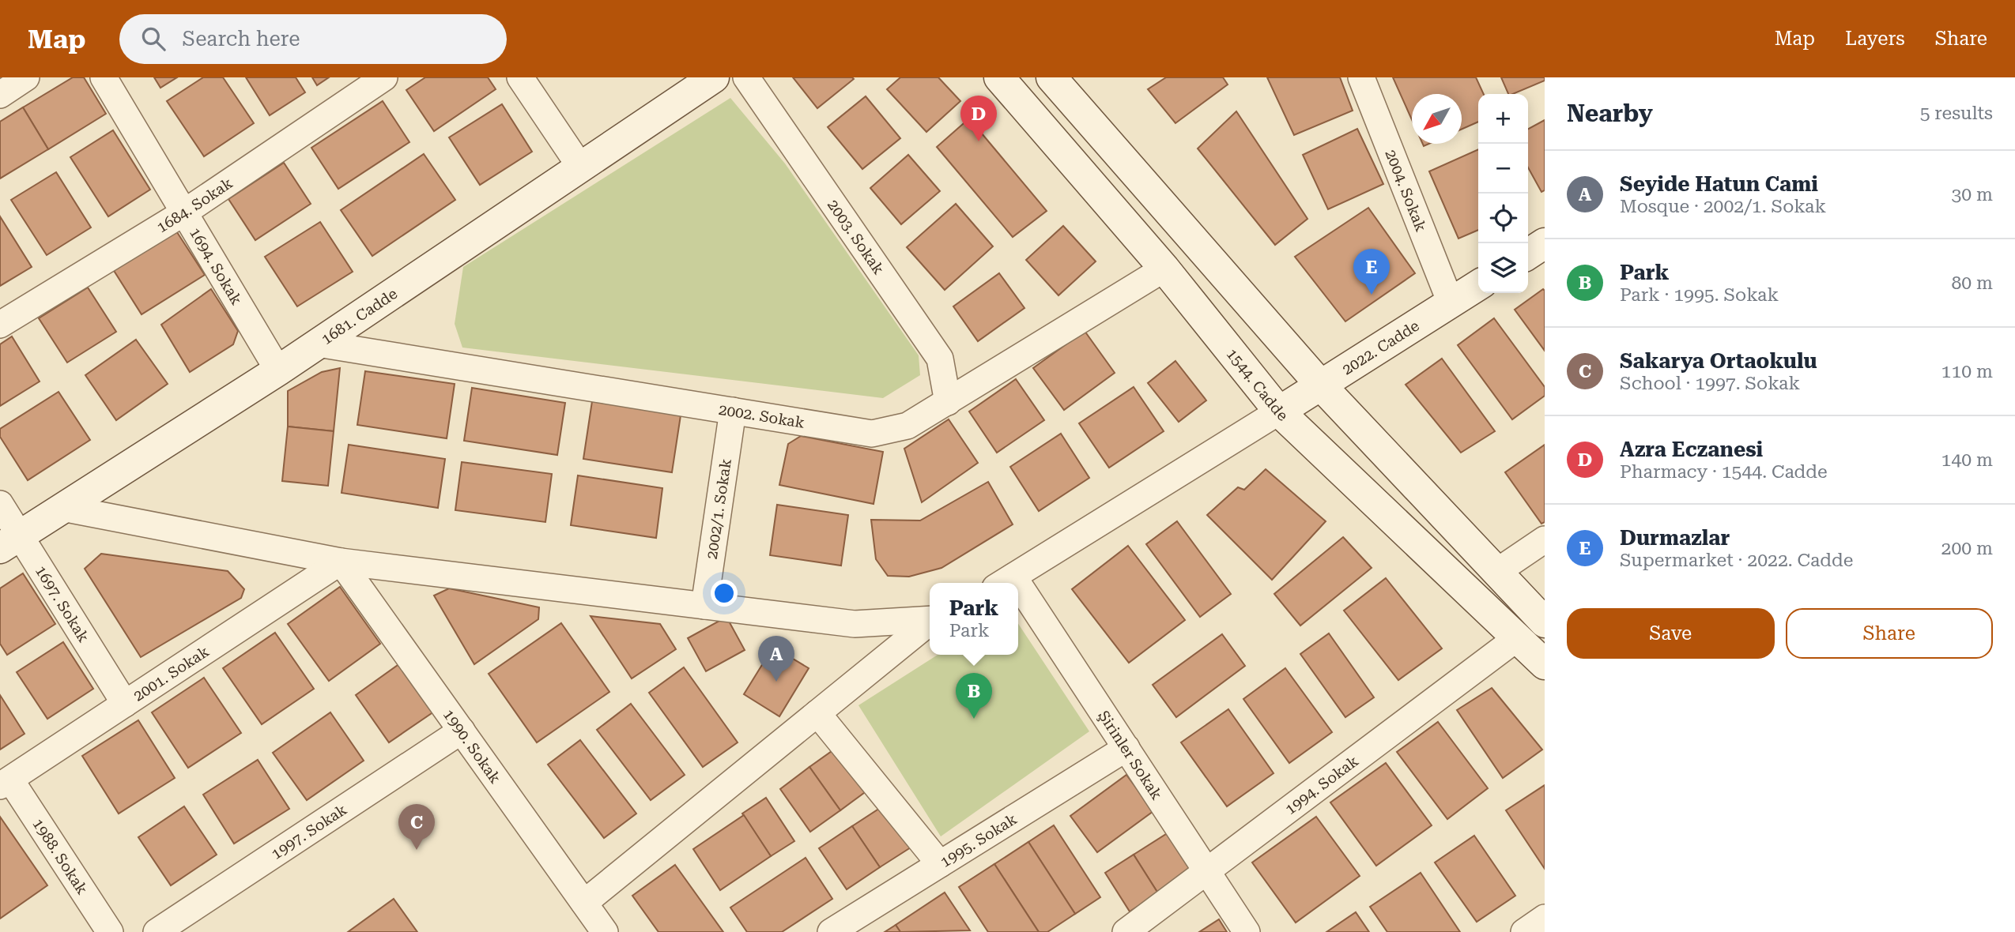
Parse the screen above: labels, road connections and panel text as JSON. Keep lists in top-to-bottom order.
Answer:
{
  "streets": {
    "main road": ["1681. Cadde", "2022. Cadde", "1544. Cadde"],
    "street": [
      "2004. Sokak",
      "1684. Sokak",
      "2003. Sokak",
      "1694. Sokak",
      "2002. Sokak",
      "2002/1. Sokak",
      "1697. Sokak",
      "2001. Sokak",
      "1990. Sokak",
      "Şirinler Sokak",
      "1994. Sokak",
      "1997. Sokak",
      "1995. Sokak",
      "1988. Sokak"
    ]
  },
  "crossings": [
    ["2004. Sokak", "2022. Cadde"],
    ["1684. Sokak", "1694. Sokak"],
    ["2003. Sokak", "2002. Sokak"],
    ["1694. Sokak", "1681. Cadde"],
    ["1681. Cadde", "2002. Sokak"],
    ["1681. Cadde", "1697. Sokak"],
    ["2022. Cadde", "1544. Cadde"],
    ["1544. Cadde", "2002. Sokak"],
    ["1544. Cadde", "1994. Sokak"],
    ["2002. Sokak", "2002/1. Sokak"],
    ["1697. Sokak", "2001. Sokak"],
    ["2001. Sokak", "1990. Sokak"],
    ["2001. Sokak", "1988. Sokak"],
    ["1990. Sokak", "1997. Sokak"],
    ["Şirinler Sokak", "1994. Sokak"],
    ["Şirinler Sokak", "1995. Sokak"]
  ],
  "north": "bottom left",
  "page": {
    "header": "Map",
    "search": "Search here",
    "nav": ["Map", "Layers", "Share"],
    "heading": ["Nearby", "5 results"],
    "map_buttons": ["+", "−"],
    "pins": [
      "D",
      "E",
      "A",
      "B",
      "C"
    ],
    "list": [
      {
        "mark": "A",
        "name": "Seyide Hatun Cami",
        "note": "Mosque · 2002/1. Sokak",
        "value": "30 m"
      },
      {
        "mark": "B",
        "name": "Park",
        "note": "Park · 1995. Sokak",
        "value": "80 m"
      },
      {
        "mark": "C",
        "name": "Sakarya Ortaokulu",
        "note": "School · 1997. Sokak",
        "value": "110 m"
      },
      {
        "mark": "D",
        "name": "Azra Eczanesi",
        "note": "Pharmacy · 1544. Cadde",
        "value": "140 m"
      },
      {
        "mark": "E",
        "name": "Durmazlar",
        "note": "Supermarket · 2022. Cadde",
        "value": "200 m"
      }
    ],
    "popup": ["Park", "Park"],
    "buttons": ["Save", "Share"]
  }
}
